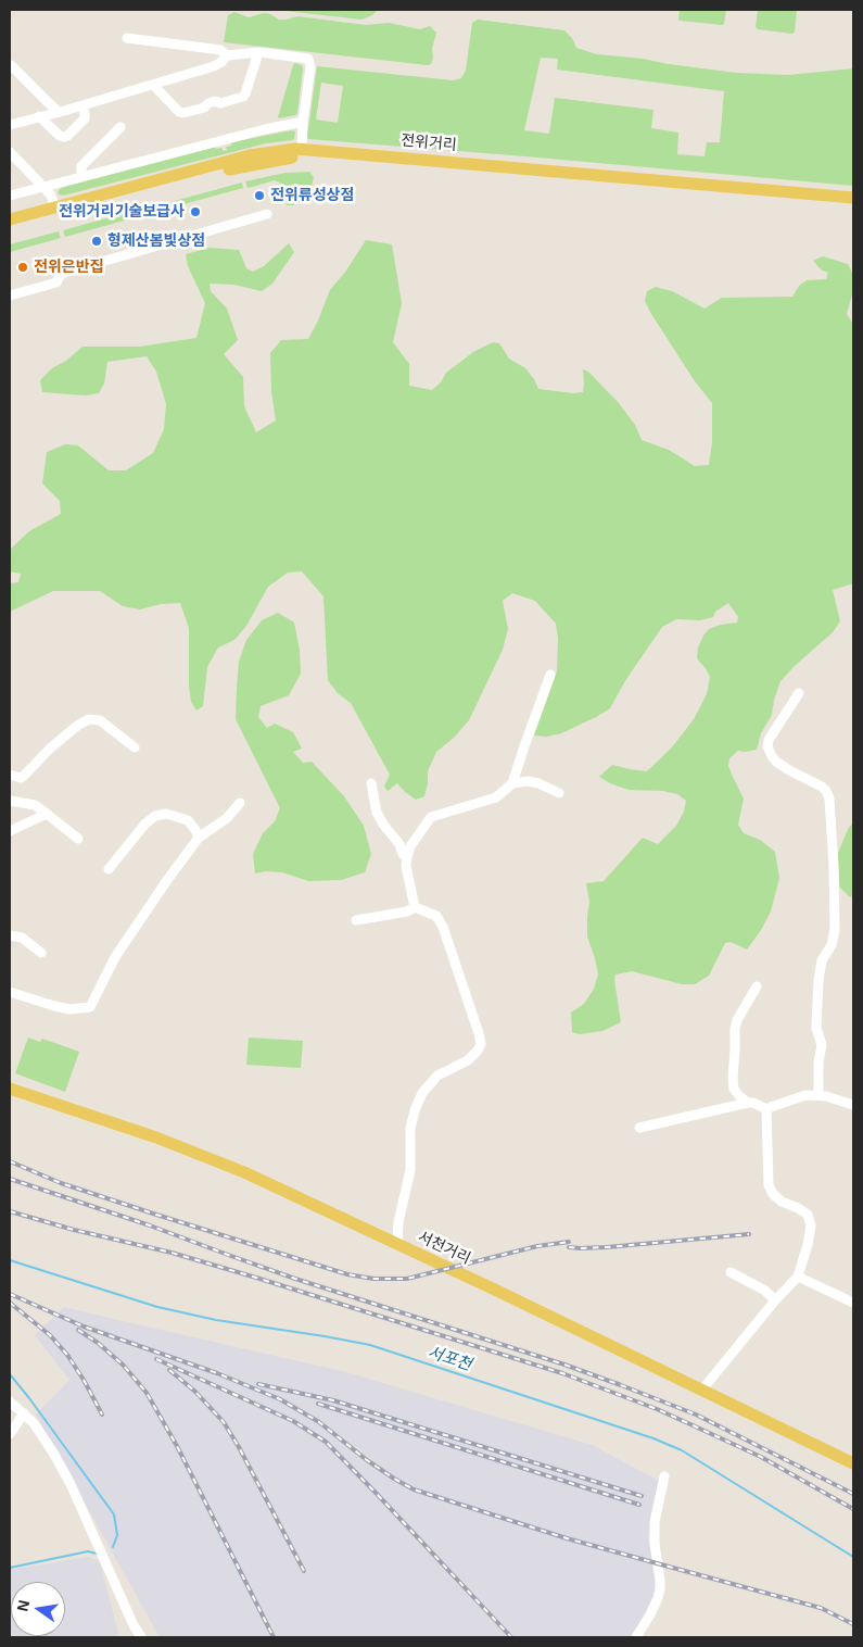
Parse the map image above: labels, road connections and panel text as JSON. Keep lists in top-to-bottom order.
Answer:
{
  "streets": {
    "main road": ["전위거리", "서천거리"]
  },
  "water": ["서포천"],
  "places": [
    "전위류성상점",
    "전위거리기술보급사",
    "형제산봄빛상점",
    "전위은반집"
  ],
  "north": "left"
}
